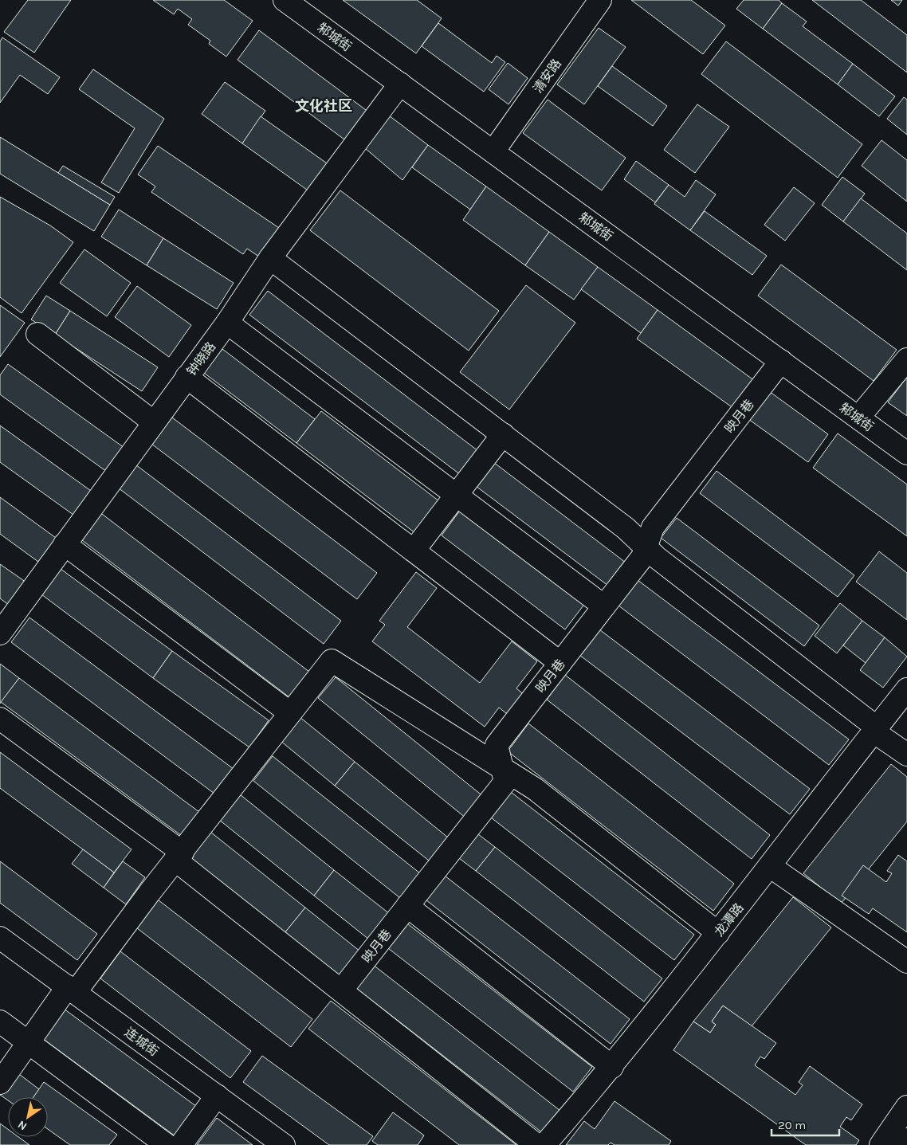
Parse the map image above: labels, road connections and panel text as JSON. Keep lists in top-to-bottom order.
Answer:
{
  "streets": {
    "street": [
      "邾城街",
      "清安路",
      "钟晓路",
      "映月巷",
      "龙潭路",
      "连城街"
    ]
  },
  "crossings": [
    ["邾城街", "清安路"],
    ["邾城街", "钟晓路"],
    ["邾城街", "映月巷"]
  ],
  "districts": ["文化社区"],
  "scale_bar": "20 m",
  "north": "bottom left"
}
